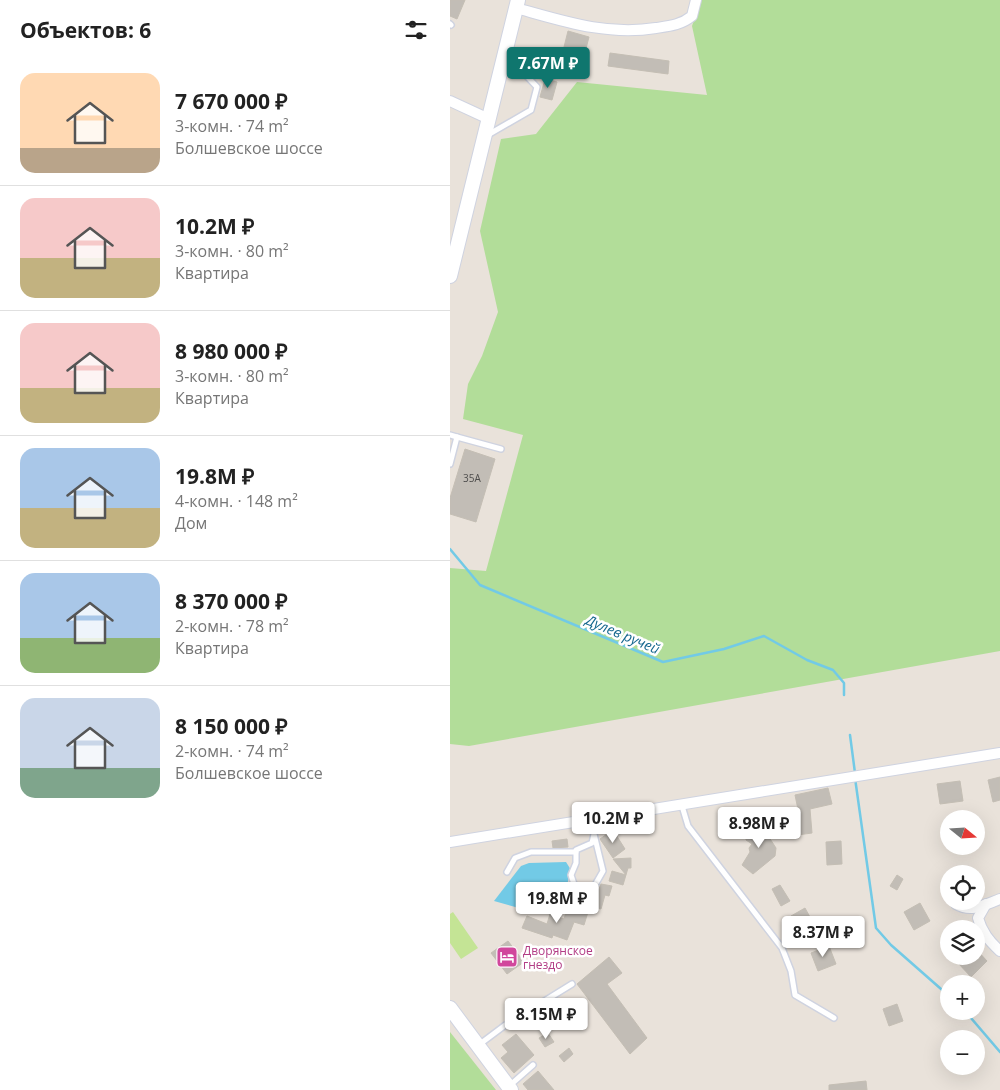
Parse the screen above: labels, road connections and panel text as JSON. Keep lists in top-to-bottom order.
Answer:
{
  "water": ["Дулев ручей"],
  "places": {
    "hotel": ["Дворянское гнездо"]
  },
  "house_numbers": ["35А"],
  "north": "right",
  "page": {
    "heading": "Объектов: 6",
    "price": [
      "7.67M ₽",
      "10.2M ₽",
      "8.98M ₽",
      "19.8M ₽",
      "8.37M ₽",
      "8.15M ₽"
    ],
    "list": [
      {
        "name": "7 670 000 ₽",
        "note": "3-комн. · 74 m² · Болшевское шоссе"
      },
      {
        "name": "10.2M ₽",
        "note": "3-комн. · 80 m² · Квартира"
      },
      {
        "name": "8 980 000 ₽",
        "note": "3-комн. · 80 m² · Квартира"
      },
      {
        "name": "19.8M ₽",
        "note": "4-комн. · 148 m² · Дом"
      },
      {
        "name": "8 370 000 ₽",
        "note": "2-комн. · 78 m² · Квартира"
      },
      {
        "name": "8 150 000 ₽",
        "note": "2-комн. · 74 m² · Болшевское шоссе"
      }
    ],
    "map_buttons": ["+", "−"]
  }
}
